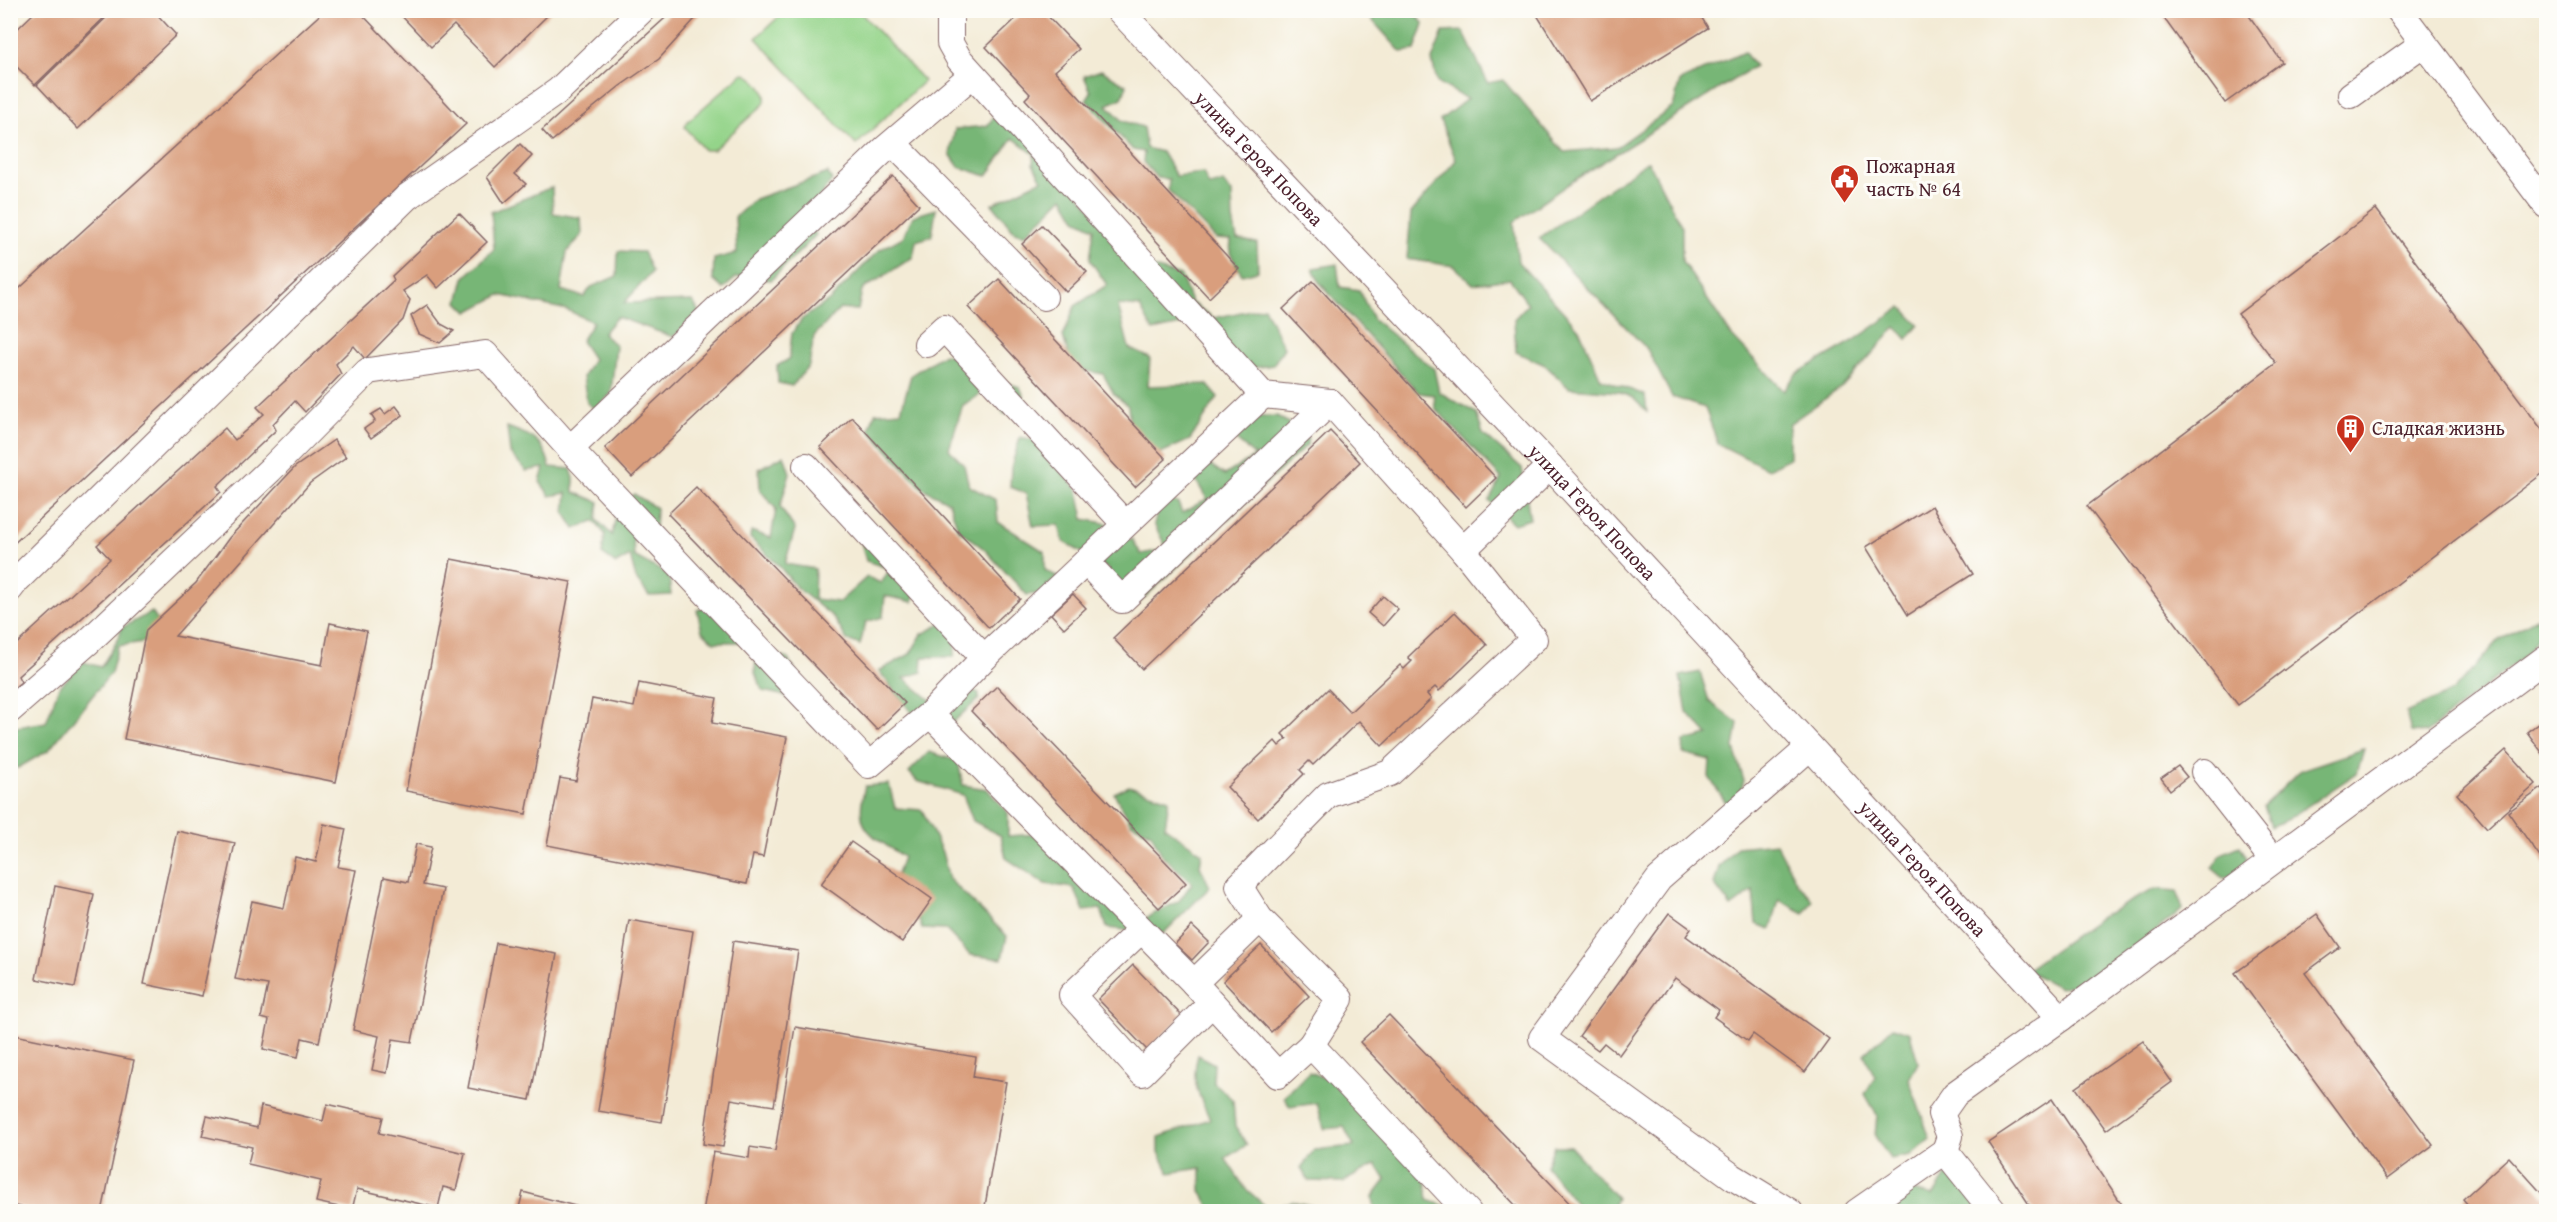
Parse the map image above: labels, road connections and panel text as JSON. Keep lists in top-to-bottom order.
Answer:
{
  "streets": {
    "street": ["улица Героя Попова"]
  },
  "places": {
    "public building": ["Пожарная часть № 64"],
    "building": ["Сладкая жизнь"]
  }
}
